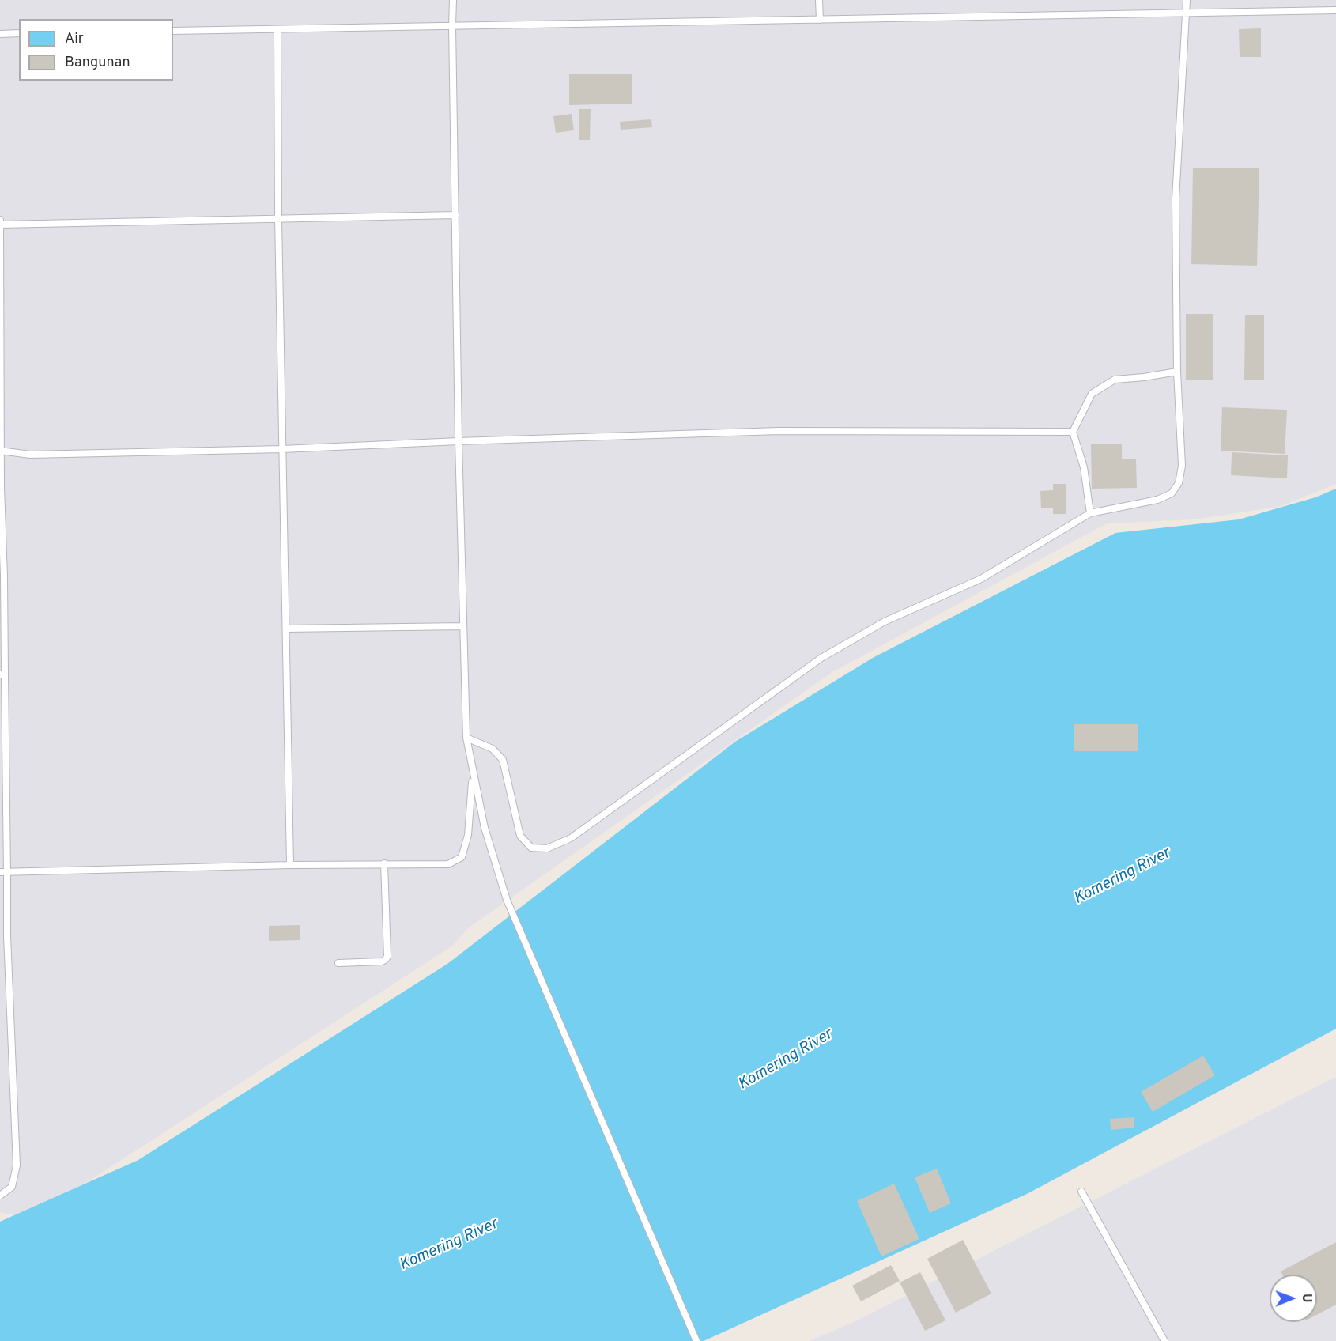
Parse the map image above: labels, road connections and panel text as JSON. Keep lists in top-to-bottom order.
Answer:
{
  "water": ["Komering River"],
  "legend": ["Air", "Bangunan"],
  "north": "right"
}
